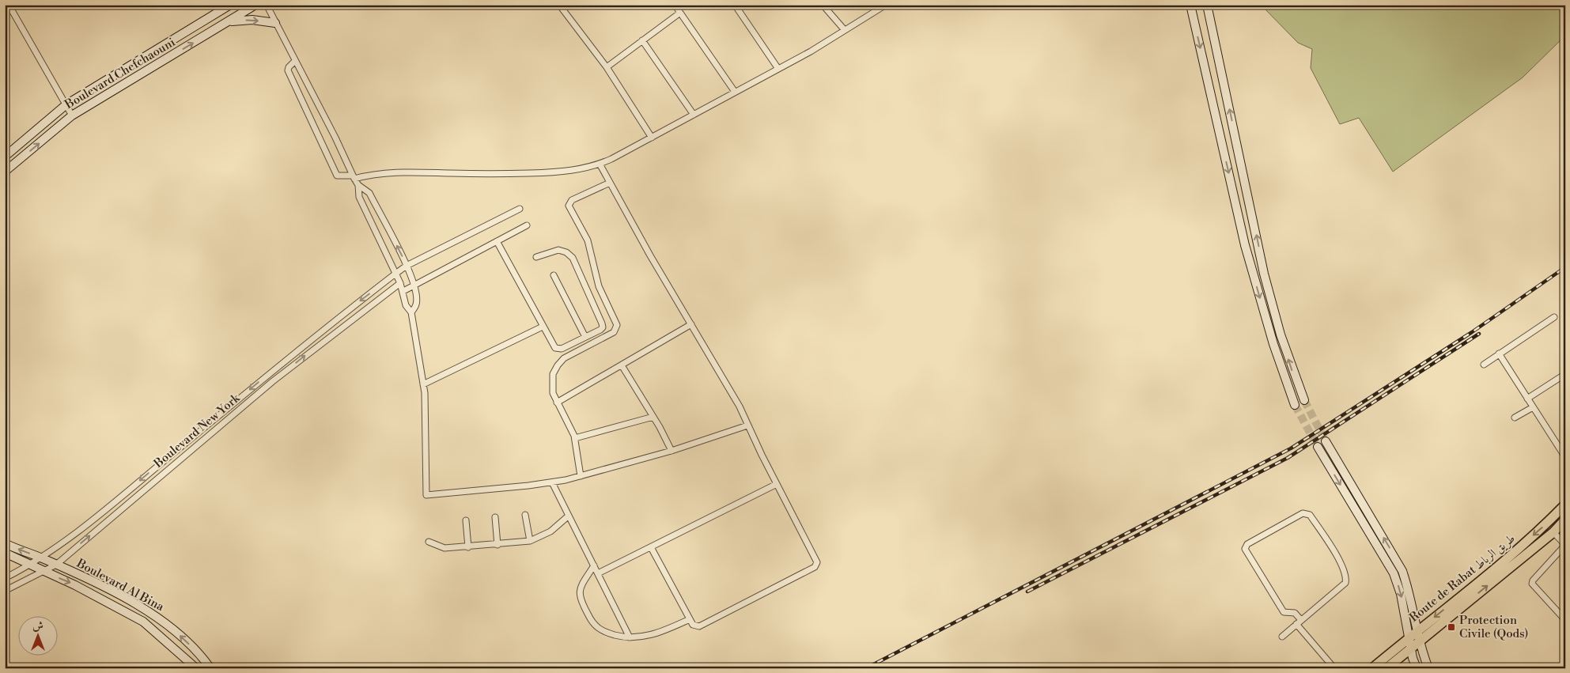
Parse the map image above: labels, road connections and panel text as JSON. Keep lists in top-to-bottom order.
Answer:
{
  "streets": {
    "main road": ["Route de Rabat طريق الرباط"],
    "street": ["Boulevard Chefchaouni", "Boulevard New York", "Boulevard Al Bina"]
  },
  "crossings": [
    ["Boulevard New York", "Boulevard Al Bina"]
  ],
  "places": {
    "transit": ["Protection Civile (Qods)"]
  },
  "north": "top"
}
